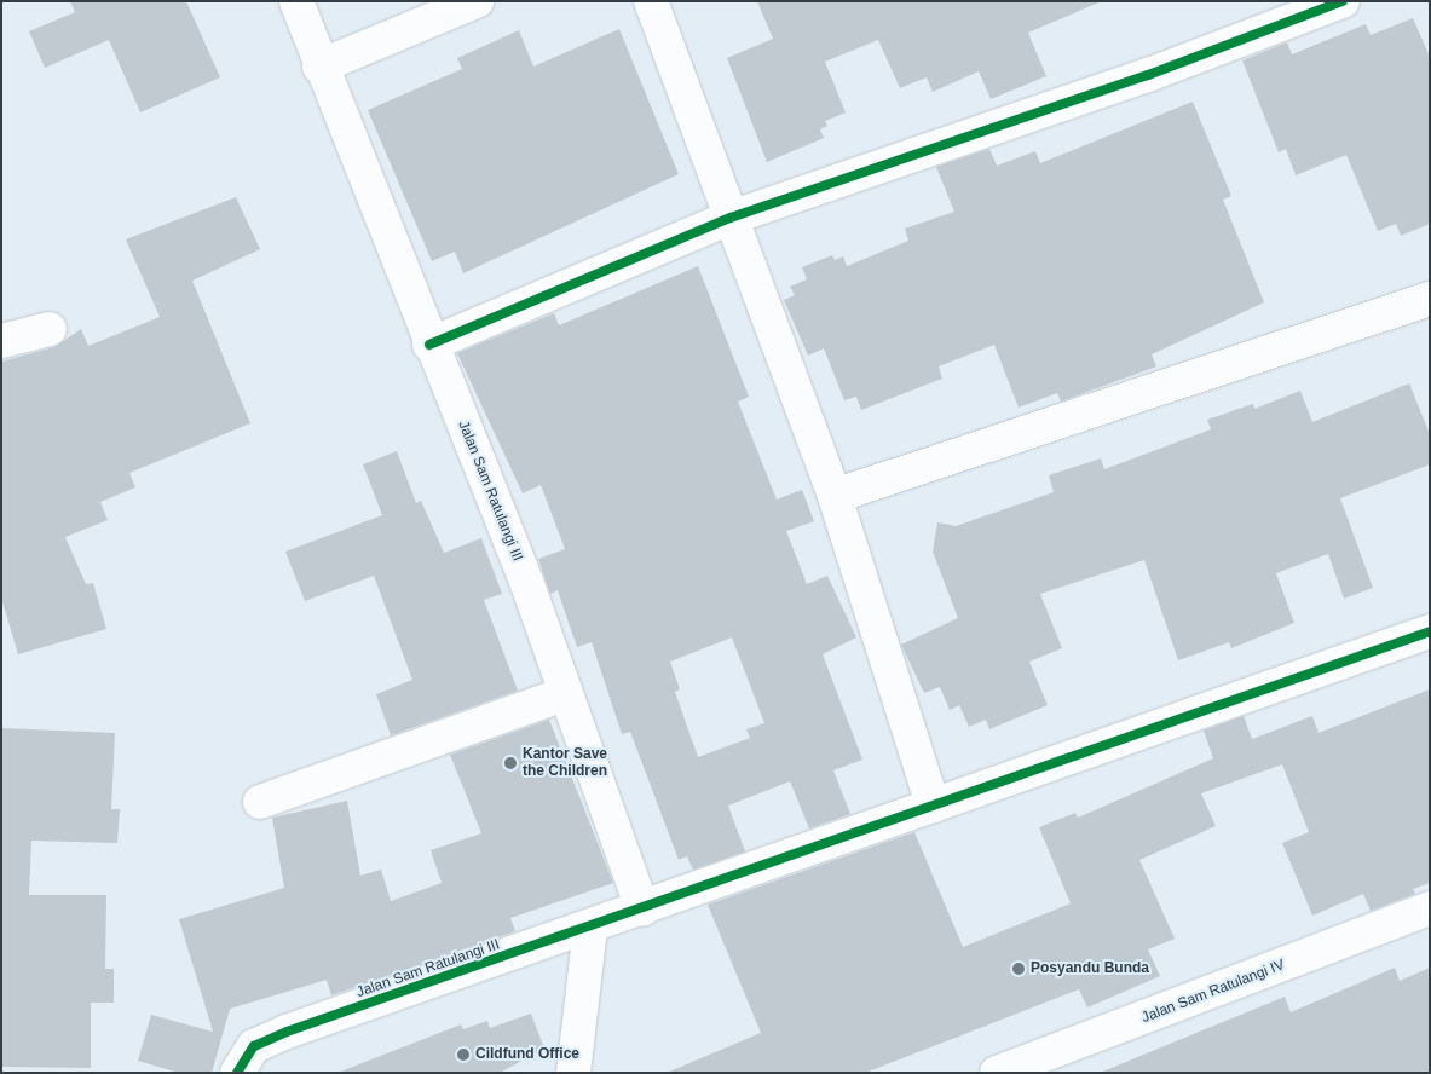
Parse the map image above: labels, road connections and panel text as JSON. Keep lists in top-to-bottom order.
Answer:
{
  "streets": {
    "street": ["Jalan Sam Ratulangi III", "Jalan Sam Ratulangi IV"]
  },
  "places": ["Kantor Save the Children", "Posyandu Bunda", "Cildfund Office"]
}
